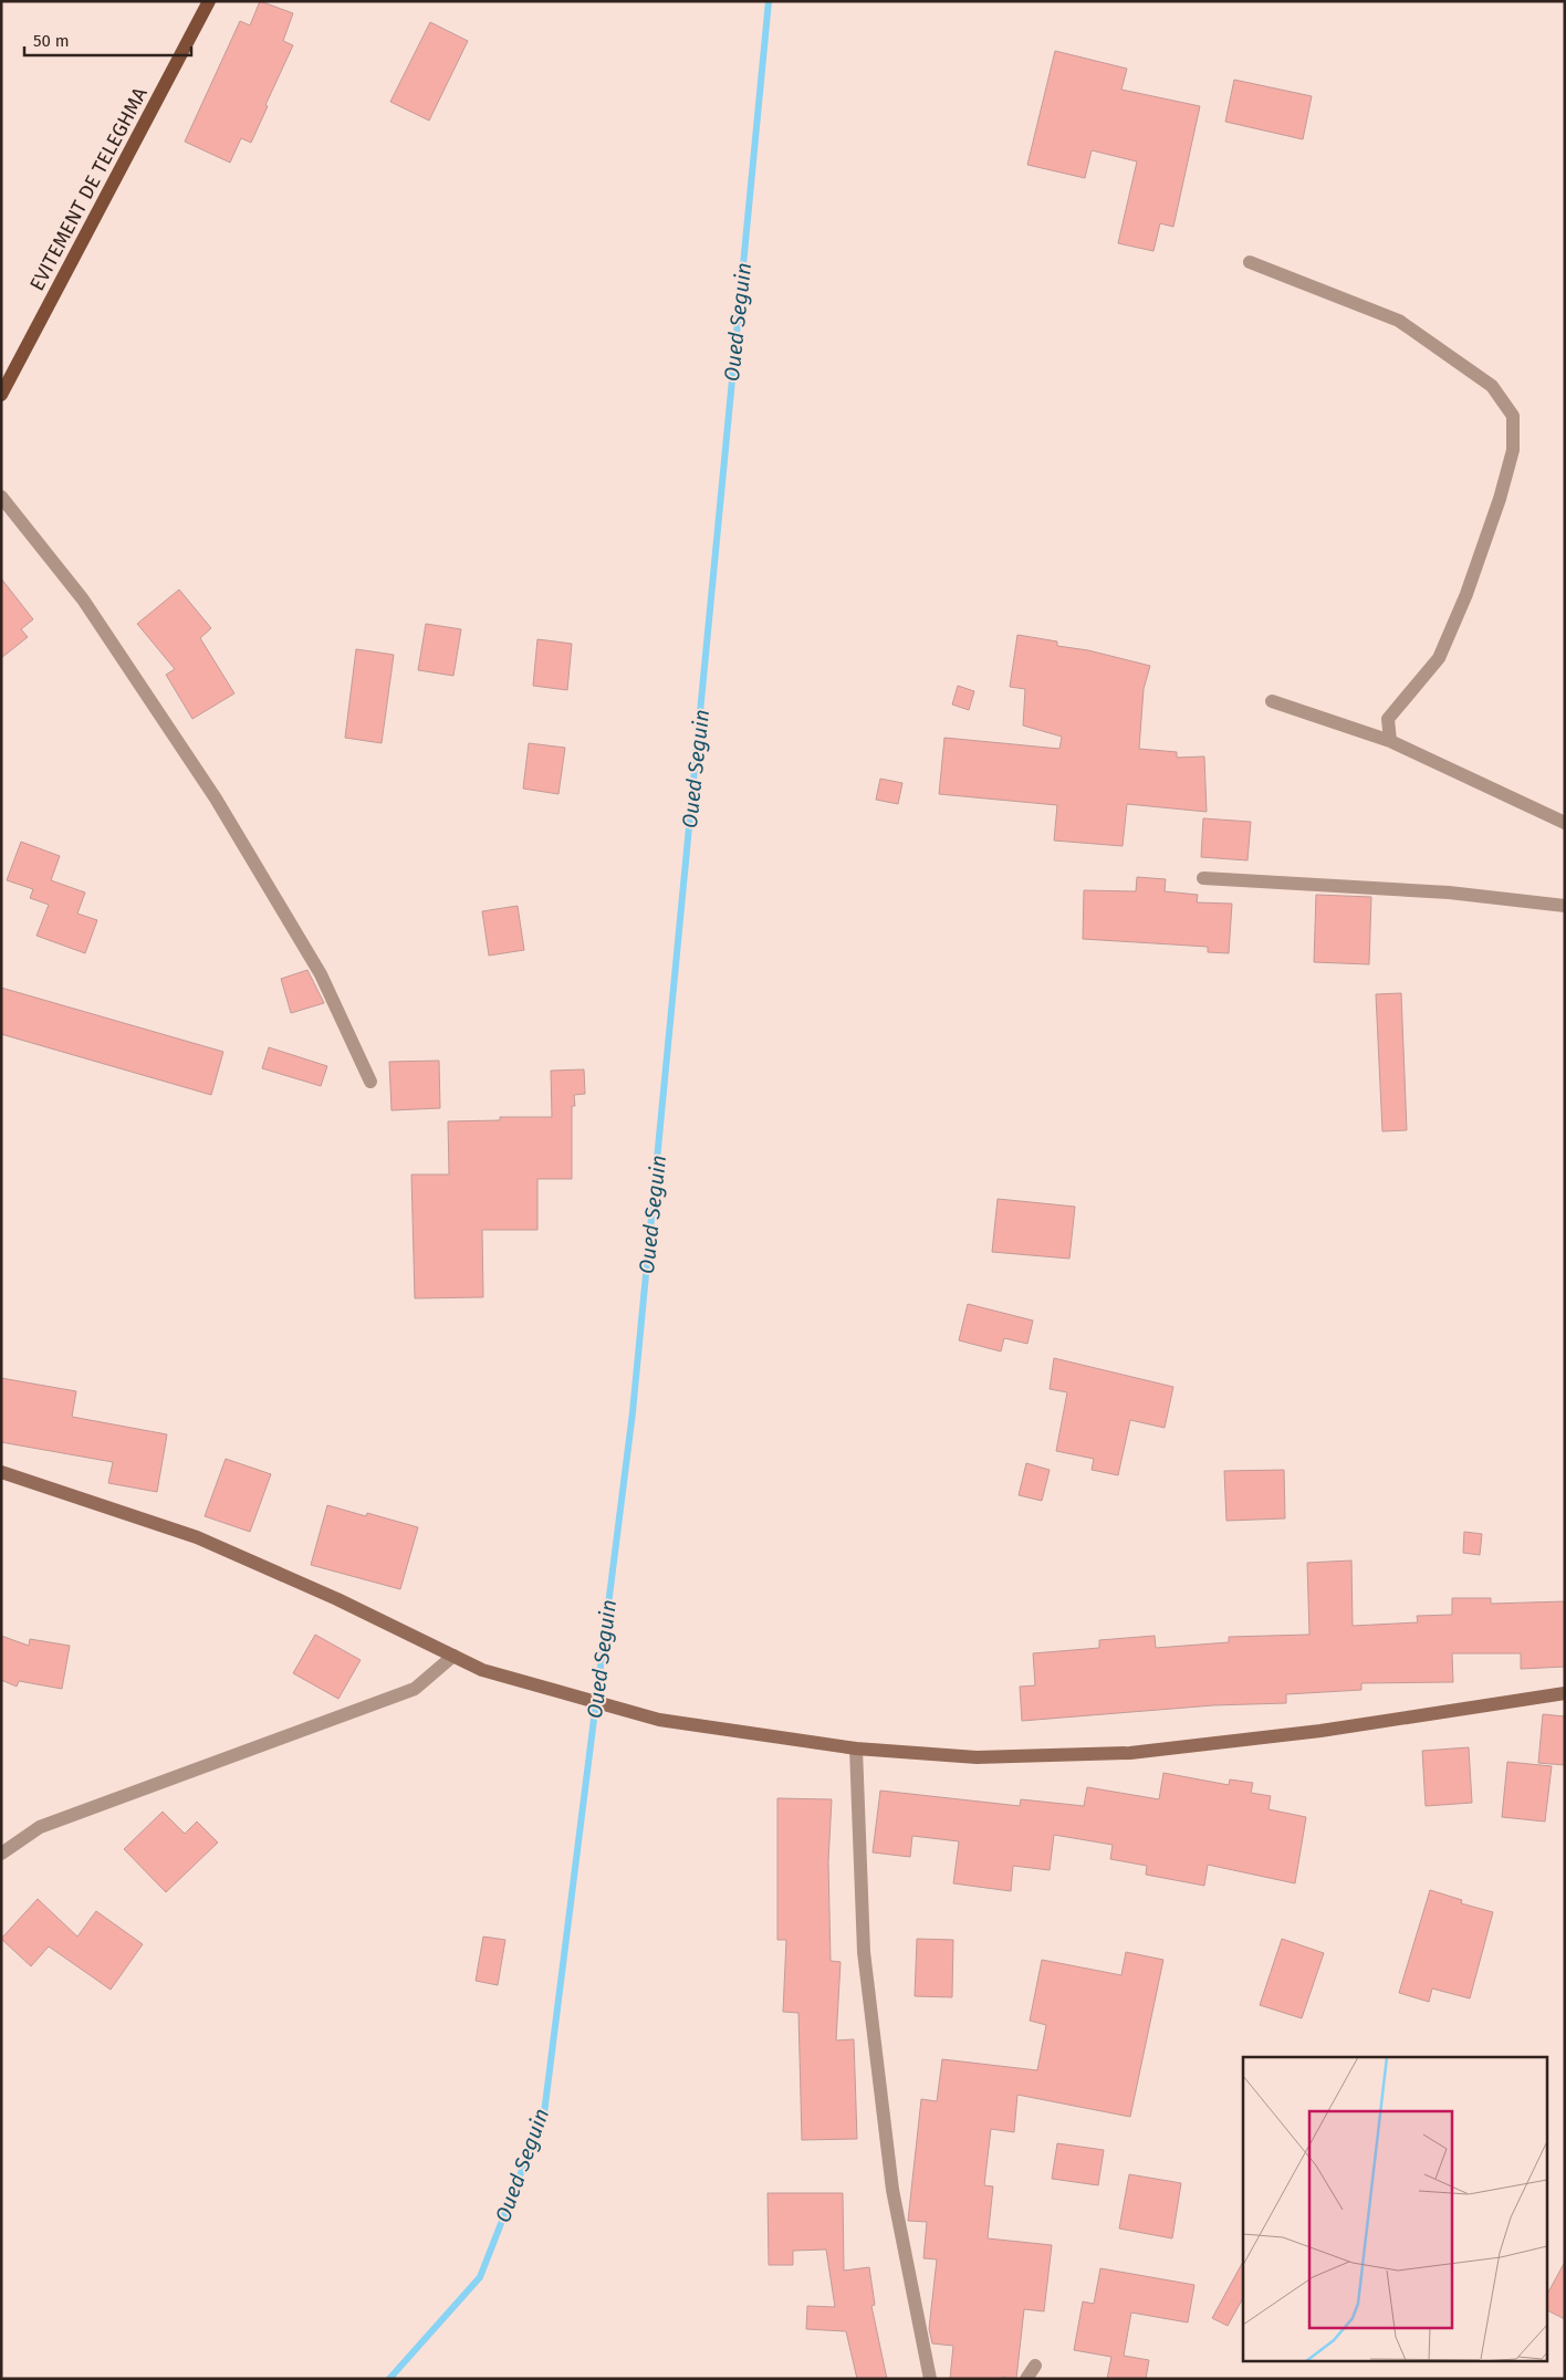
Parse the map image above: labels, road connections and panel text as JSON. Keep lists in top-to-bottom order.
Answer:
{
  "streets": {
    "main road": ["EVITEMENT DE TELEGHMA"]
  },
  "water": ["Oued Seguin"],
  "scale_bar": "50 m"
}
